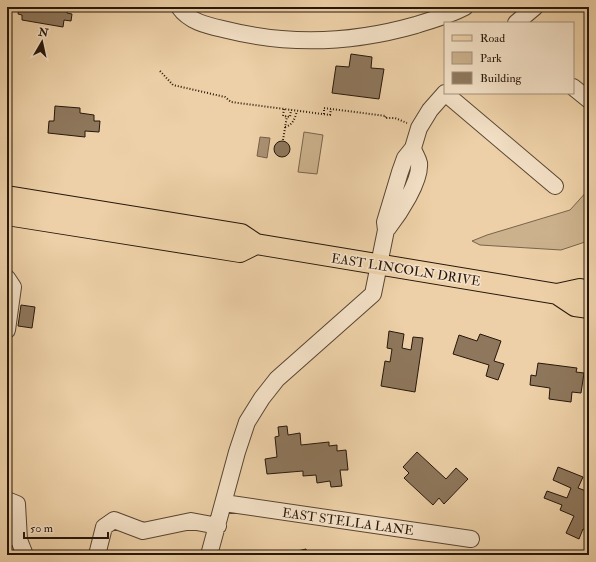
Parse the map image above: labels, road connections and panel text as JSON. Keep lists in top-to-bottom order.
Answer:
{
  "streets": {
    "main road": ["EAST LINCOLN DRIVE"],
    "street": ["EAST STELLA LANE"]
  },
  "legend": ["Road", "Park", "Building"],
  "scale_bar": "50 m",
  "north": "top"
}
